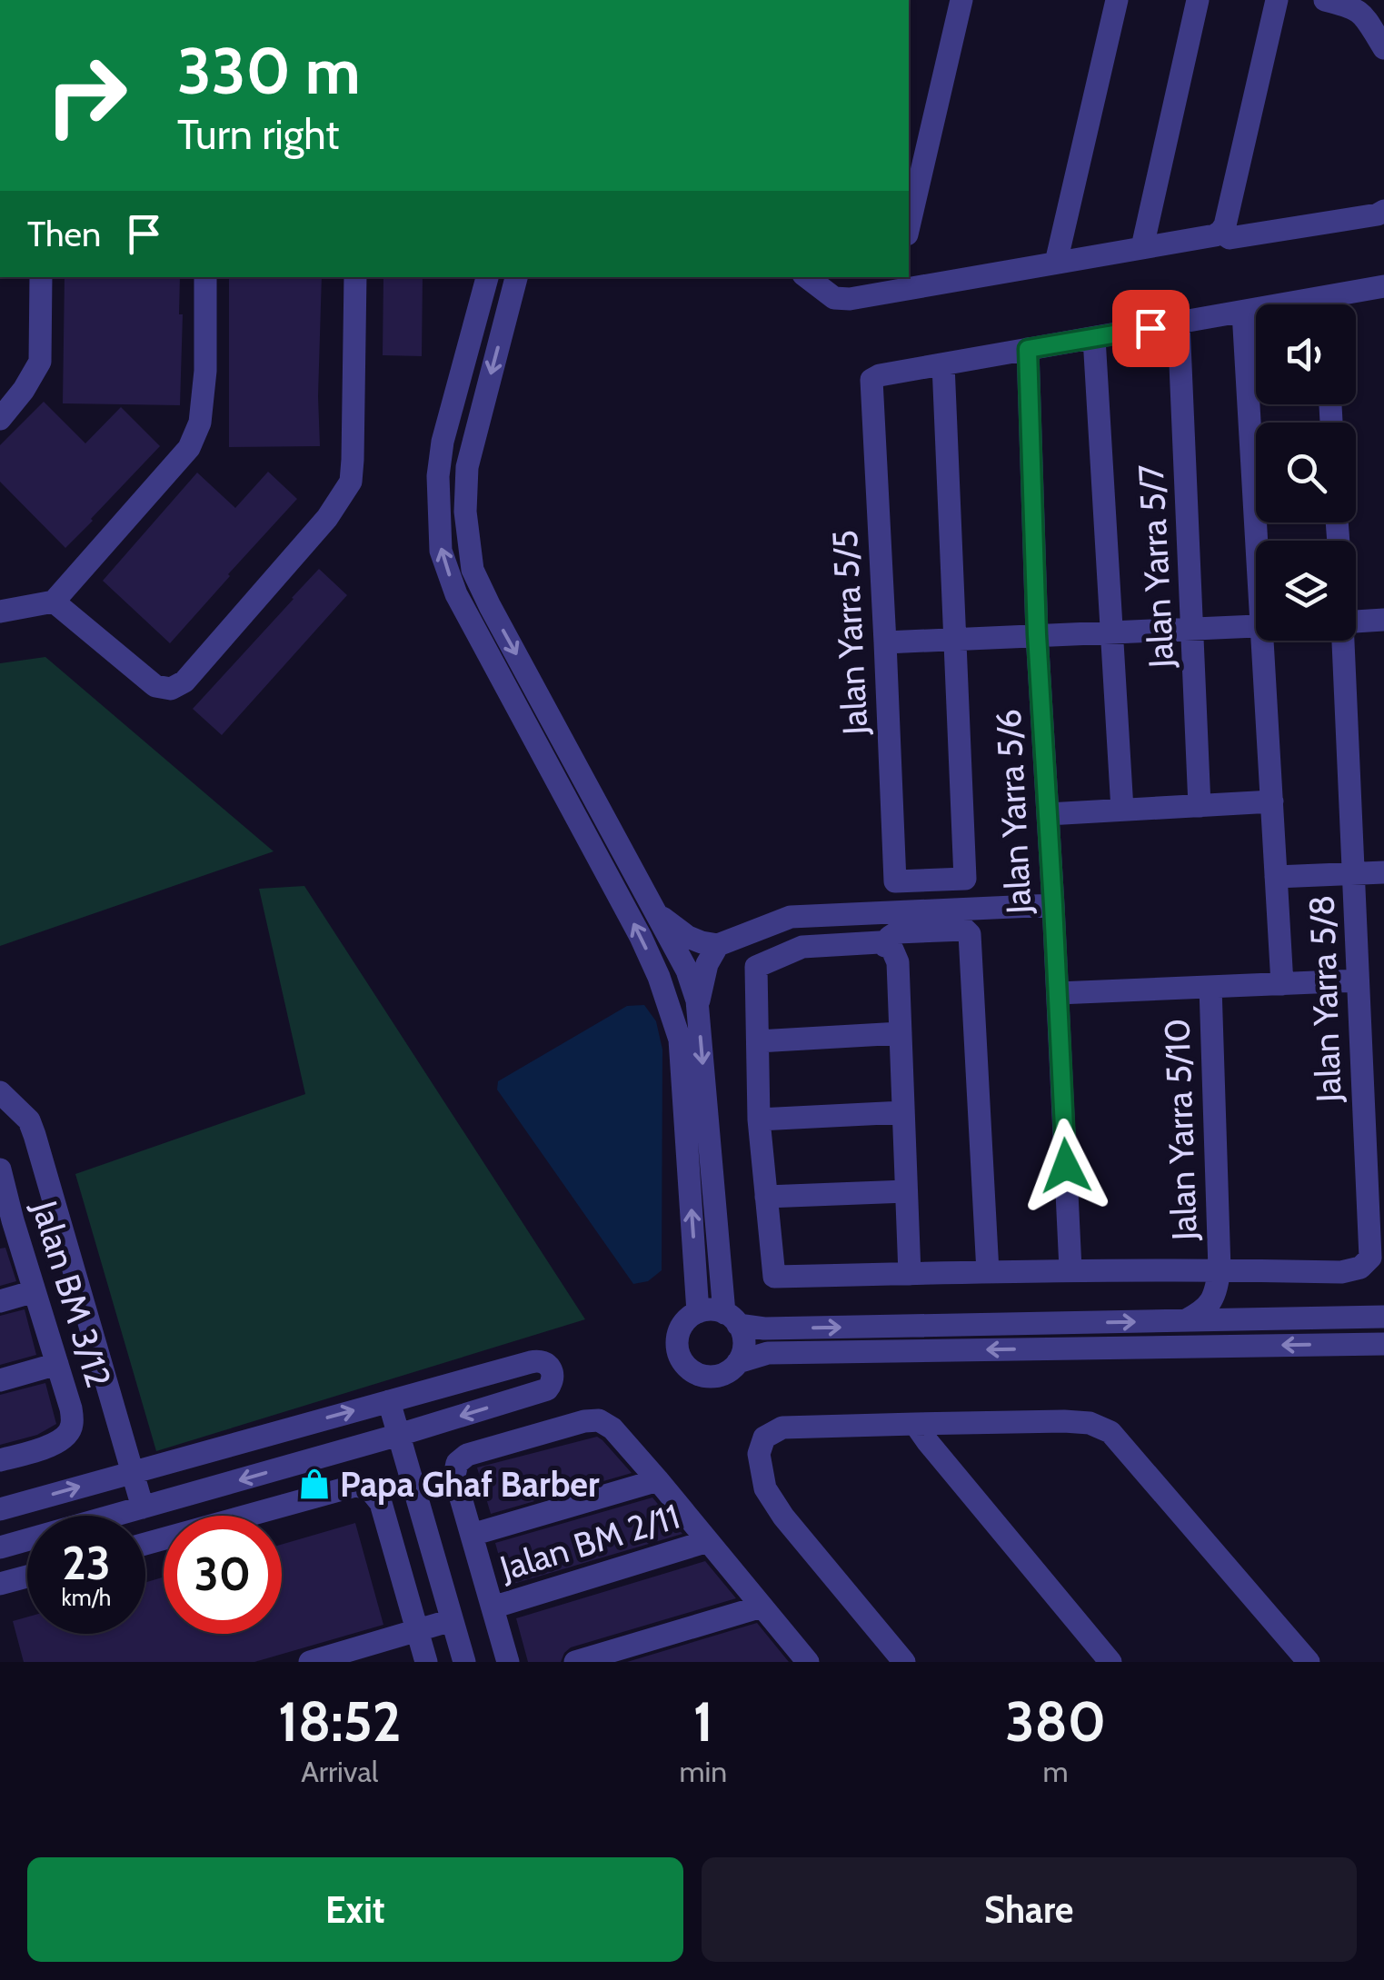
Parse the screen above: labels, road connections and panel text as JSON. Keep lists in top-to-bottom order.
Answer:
{
  "streets": {
    "street": [
      "Jalan Yarra 5/7",
      "Jalan Yarra 5/5",
      "Jalan Yarra 5/6",
      "Jalan Yarra 5/8",
      "Jalan Yarra 5/10",
      "Jalan BM 3/12",
      "Jalan BM 2/11"
    ]
  },
  "crossings": [
    ["Jalan Yarra 5/8", "Jalan Yarra 5/10"]
  ],
  "places": {
    "shop": ["Papa Ghaf Barber"]
  },
  "page": {
    "turn": ["330 m", "Turn right"],
    "then": "Then",
    "speed": "23 km/h",
    "limit": "30",
    "eta": [
      "18:52",
      "Arrival",
      "1",
      "min",
      "380",
      "m"
    ],
    "buttons": ["Exit", "Share"]
  }
}
